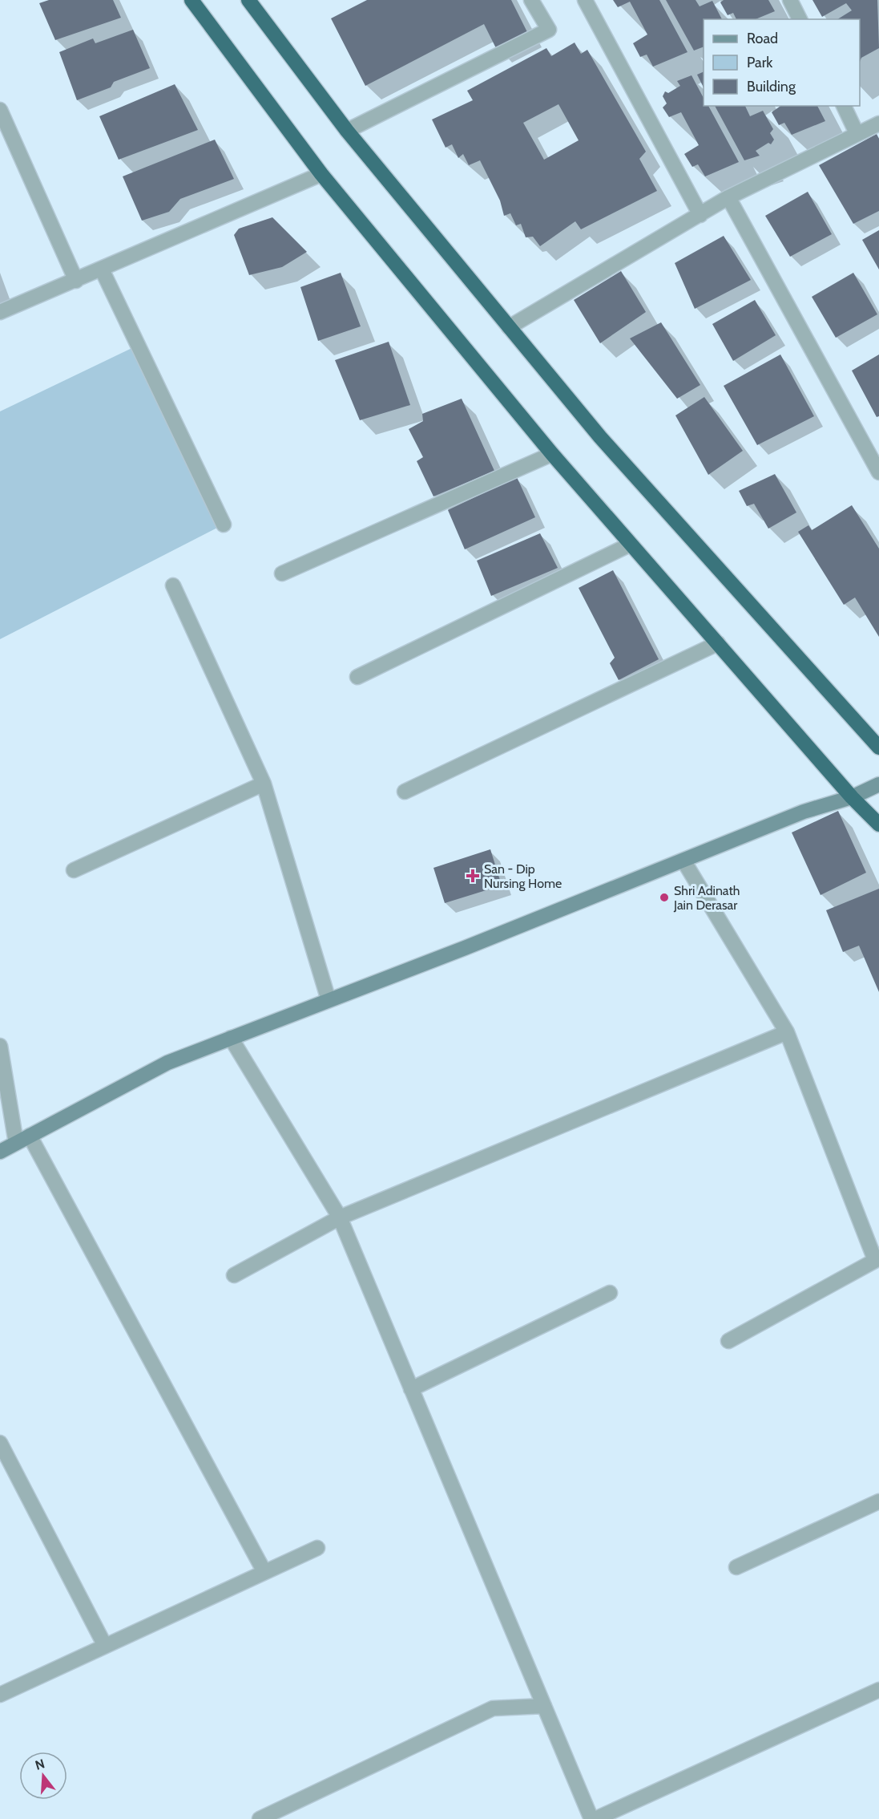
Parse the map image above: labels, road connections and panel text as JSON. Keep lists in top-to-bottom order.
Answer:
{
  "places": {
    "health": ["San - Dip Nursing Home"],
    "other": ["Shri Adinath Jain Derasar"]
  },
  "legend": ["Road", "Park", "Building"],
  "north": "top"
}
